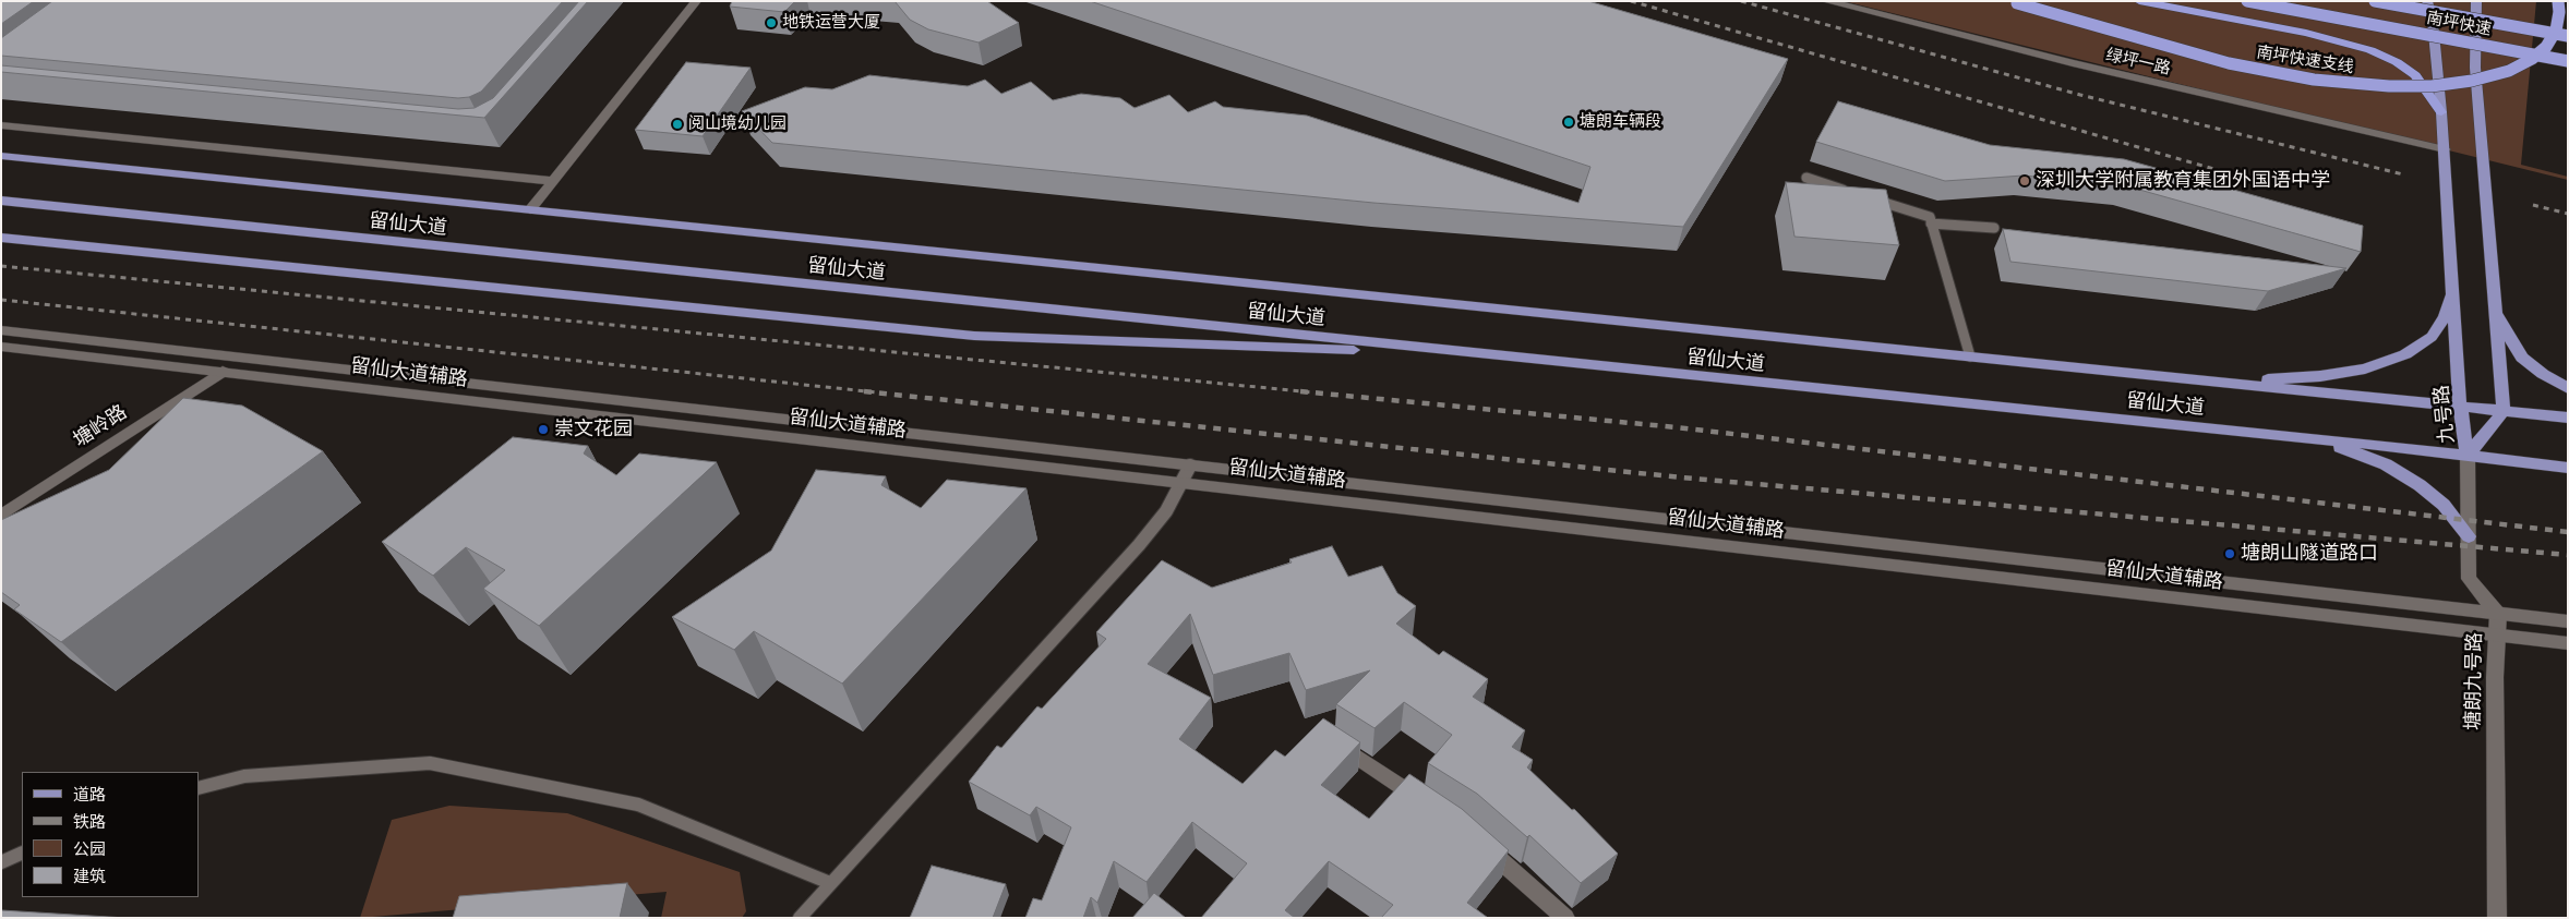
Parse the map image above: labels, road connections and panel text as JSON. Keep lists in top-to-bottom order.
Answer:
{
  "streets": {
    "highway": ["南坪快速", "南坪快速支线"],
    "main road": [
      "绿坪一路",
      "留仙大道",
      "留仙大道辅路",
      "九号路",
      "塘岭路",
      "塘朗九号路"
    ]
  },
  "crossings": [
    ["绿坪一路", "九号路"],
    ["留仙大道", "九号路"],
    ["留仙大道", "塘朗九号路"],
    ["留仙大道辅路", "塘岭路"],
    ["留仙大道辅路", "塘朗九号路"],
    ["九号路", "塘朗九号路"]
  ],
  "places": [
    "地铁运营大厦",
    "塘朗车辆段",
    "阅山境幼儿园",
    "深圳大学附属教育集团外国语中学",
    "崇文花园",
    "塘朗山隧道路口"
  ],
  "legend": [
    "道路",
    "铁路",
    "公园",
    "建筑"
  ]
}
